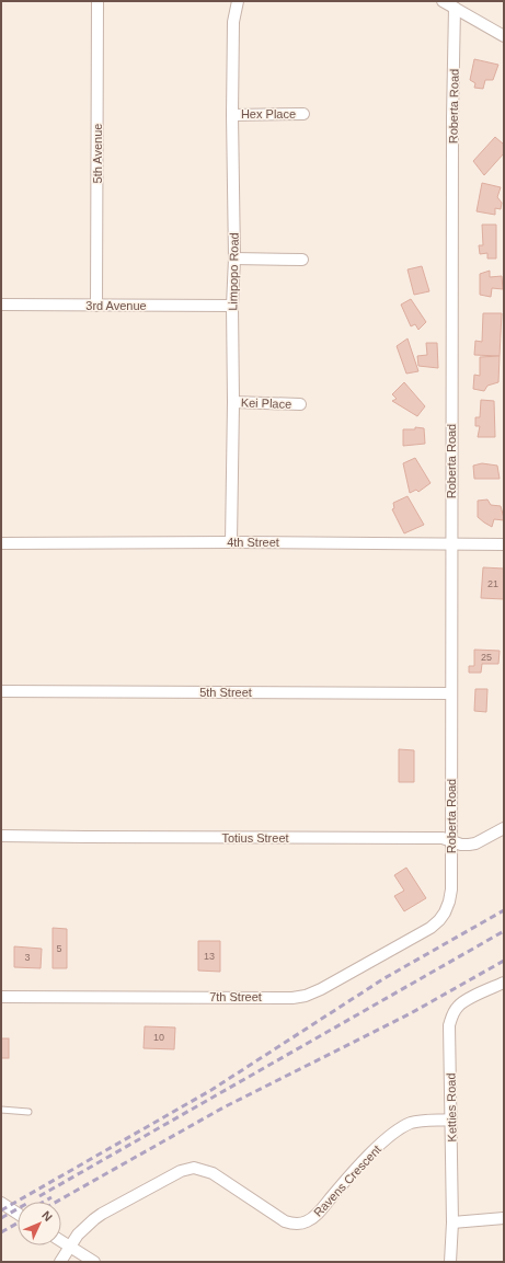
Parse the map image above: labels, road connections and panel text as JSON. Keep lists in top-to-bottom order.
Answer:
{
  "streets": {
    "street": [
      "Roberta Road",
      "Hex Place",
      "5th Avenue",
      "Limpopo Road",
      "3rd Avenue",
      "Kei Place",
      "4th Street",
      "5th Street",
      "Totius Street",
      "7th Street",
      "Ketties Road",
      "Ravens Crescent"
    ]
  },
  "crossings": [
    ["Roberta Road", "4th Street"],
    ["Roberta Road", "5th Street"],
    ["Roberta Road", "Totius Street"],
    ["Roberta Road", "7th Street"],
    ["Hex Place", "Limpopo Road"],
    ["5th Avenue", "3rd Avenue"],
    ["Limpopo Road", "3rd Avenue"],
    ["Limpopo Road", "Kei Place"],
    ["Limpopo Road", "4th Street"],
    ["Ketties Road", "Ravens Crescent"]
  ],
  "house_numbers": [
    "21",
    "25",
    "5",
    "13",
    "3",
    "10"
  ],
  "north": "top right"
}
